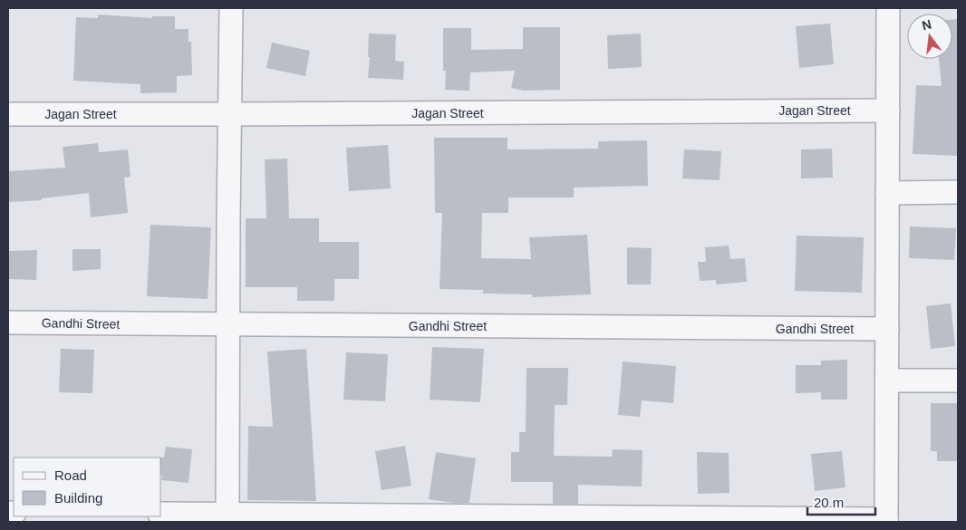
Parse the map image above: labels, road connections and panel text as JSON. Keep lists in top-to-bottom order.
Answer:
{
  "streets": {
    "street": ["Jagan Street", "Gandhi Street"]
  },
  "legend": ["Road", "Building"],
  "scale_bar": "20 m",
  "north": "top"
}
